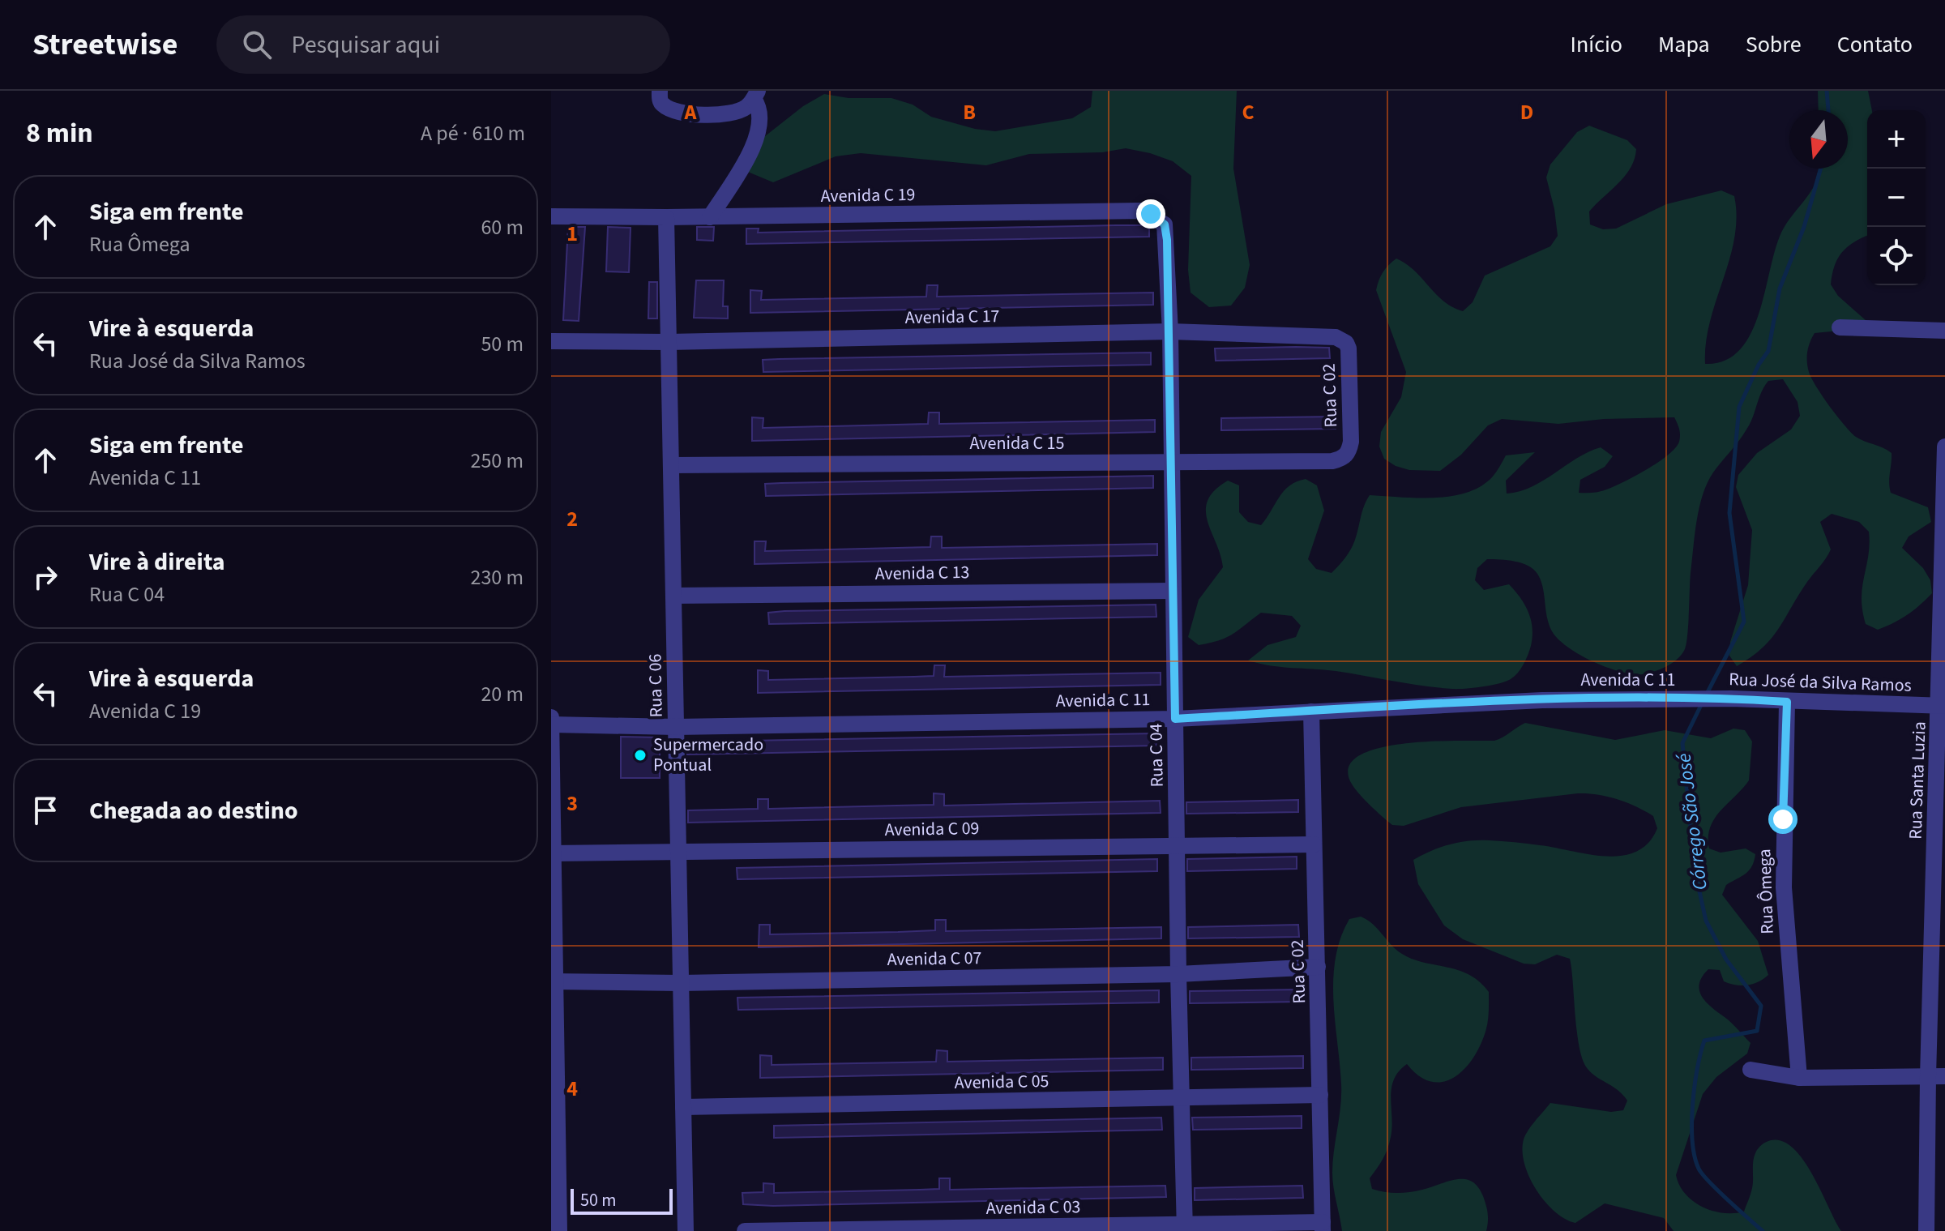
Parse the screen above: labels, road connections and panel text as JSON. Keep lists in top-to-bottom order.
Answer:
{
  "streets": {
    "street": [
      "Avenida C 19",
      "Avenida C 17",
      "Rua C 02",
      "Avenida C 15",
      "Avenida C 13",
      "Avenida C 11",
      "Rua José da Silva Ramos",
      "Rua C 06",
      "Rua C 04",
      "Rua Santa Luzia",
      "Avenida C 09",
      "Rua Ômega",
      "Avenida C 07",
      "Avenida C 05",
      "Avenida C 03"
    ]
  },
  "crossings": [
    ["Avenida C 19", "Rua C 06"],
    ["Avenida C 19", "Rua C 04"],
    ["Avenida C 17", "Rua C 02"],
    ["Avenida C 17", "Rua C 06"],
    ["Avenida C 17", "Rua C 04"],
    ["Rua C 02", "Avenida C 15"],
    ["Rua C 02", "Avenida C 11"],
    ["Rua C 02", "Avenida C 09"],
    ["Rua C 02", "Avenida C 07"],
    ["Rua C 02", "Avenida C 05"],
    ["Rua C 02", "Avenida C 03"],
    ["Avenida C 15", "Rua C 06"],
    ["Avenida C 15", "Rua C 04"],
    ["Avenida C 13", "Rua C 06"],
    ["Avenida C 13", "Rua C 04"],
    ["Avenida C 11", "Rua José da Silva Ramos"],
    ["Avenida C 11", "Rua C 06"],
    ["Avenida C 11", "Rua C 04"],
    ["Rua José da Silva Ramos", "Rua Santa Luzia"],
    ["Rua José da Silva Ramos", "Rua Ômega"],
    ["Rua C 06", "Avenida C 09"],
    ["Rua C 06", "Avenida C 07"],
    ["Rua C 06", "Avenida C 05"],
    ["Rua C 04", "Avenida C 09"],
    ["Rua C 04", "Avenida C 07"],
    ["Rua C 04", "Avenida C 05"],
    ["Rua C 04", "Avenida C 03"]
  ],
  "water": ["Córrego São José"],
  "places": ["Supermercado Pontual"],
  "scale_bar": "50 m",
  "north": "bottom",
  "page": {
    "header": "Streetwise",
    "search": "Pesquisar aqui",
    "nav": [
      "Início",
      "Mapa",
      "Sobre",
      "Contato"
    ],
    "heading": ["8 min", "A pé · 610 m"],
    "map_buttons": ["+", "−"],
    "list": [
      ["Siga em frente", "Rua Ômega", "60 m"],
      ["Vire à esquerda", "Rua José da Silva Ramos", "50 m"],
      ["Siga em frente", "Avenida C 11", "250 m"],
      ["Vire à direita", "Rua C 04", "230 m"],
      ["Vire à esquerda", "Avenida C 19", "20 m"],
      "Chegada ao destino"
    ],
    "scale": "50 m"
  },
  "grid": {
    "columns": [
      "A",
      "B",
      "C",
      "D"
    ],
    "rows": [
      "1",
      "2",
      "3",
      "4"
    ]
  }
}
